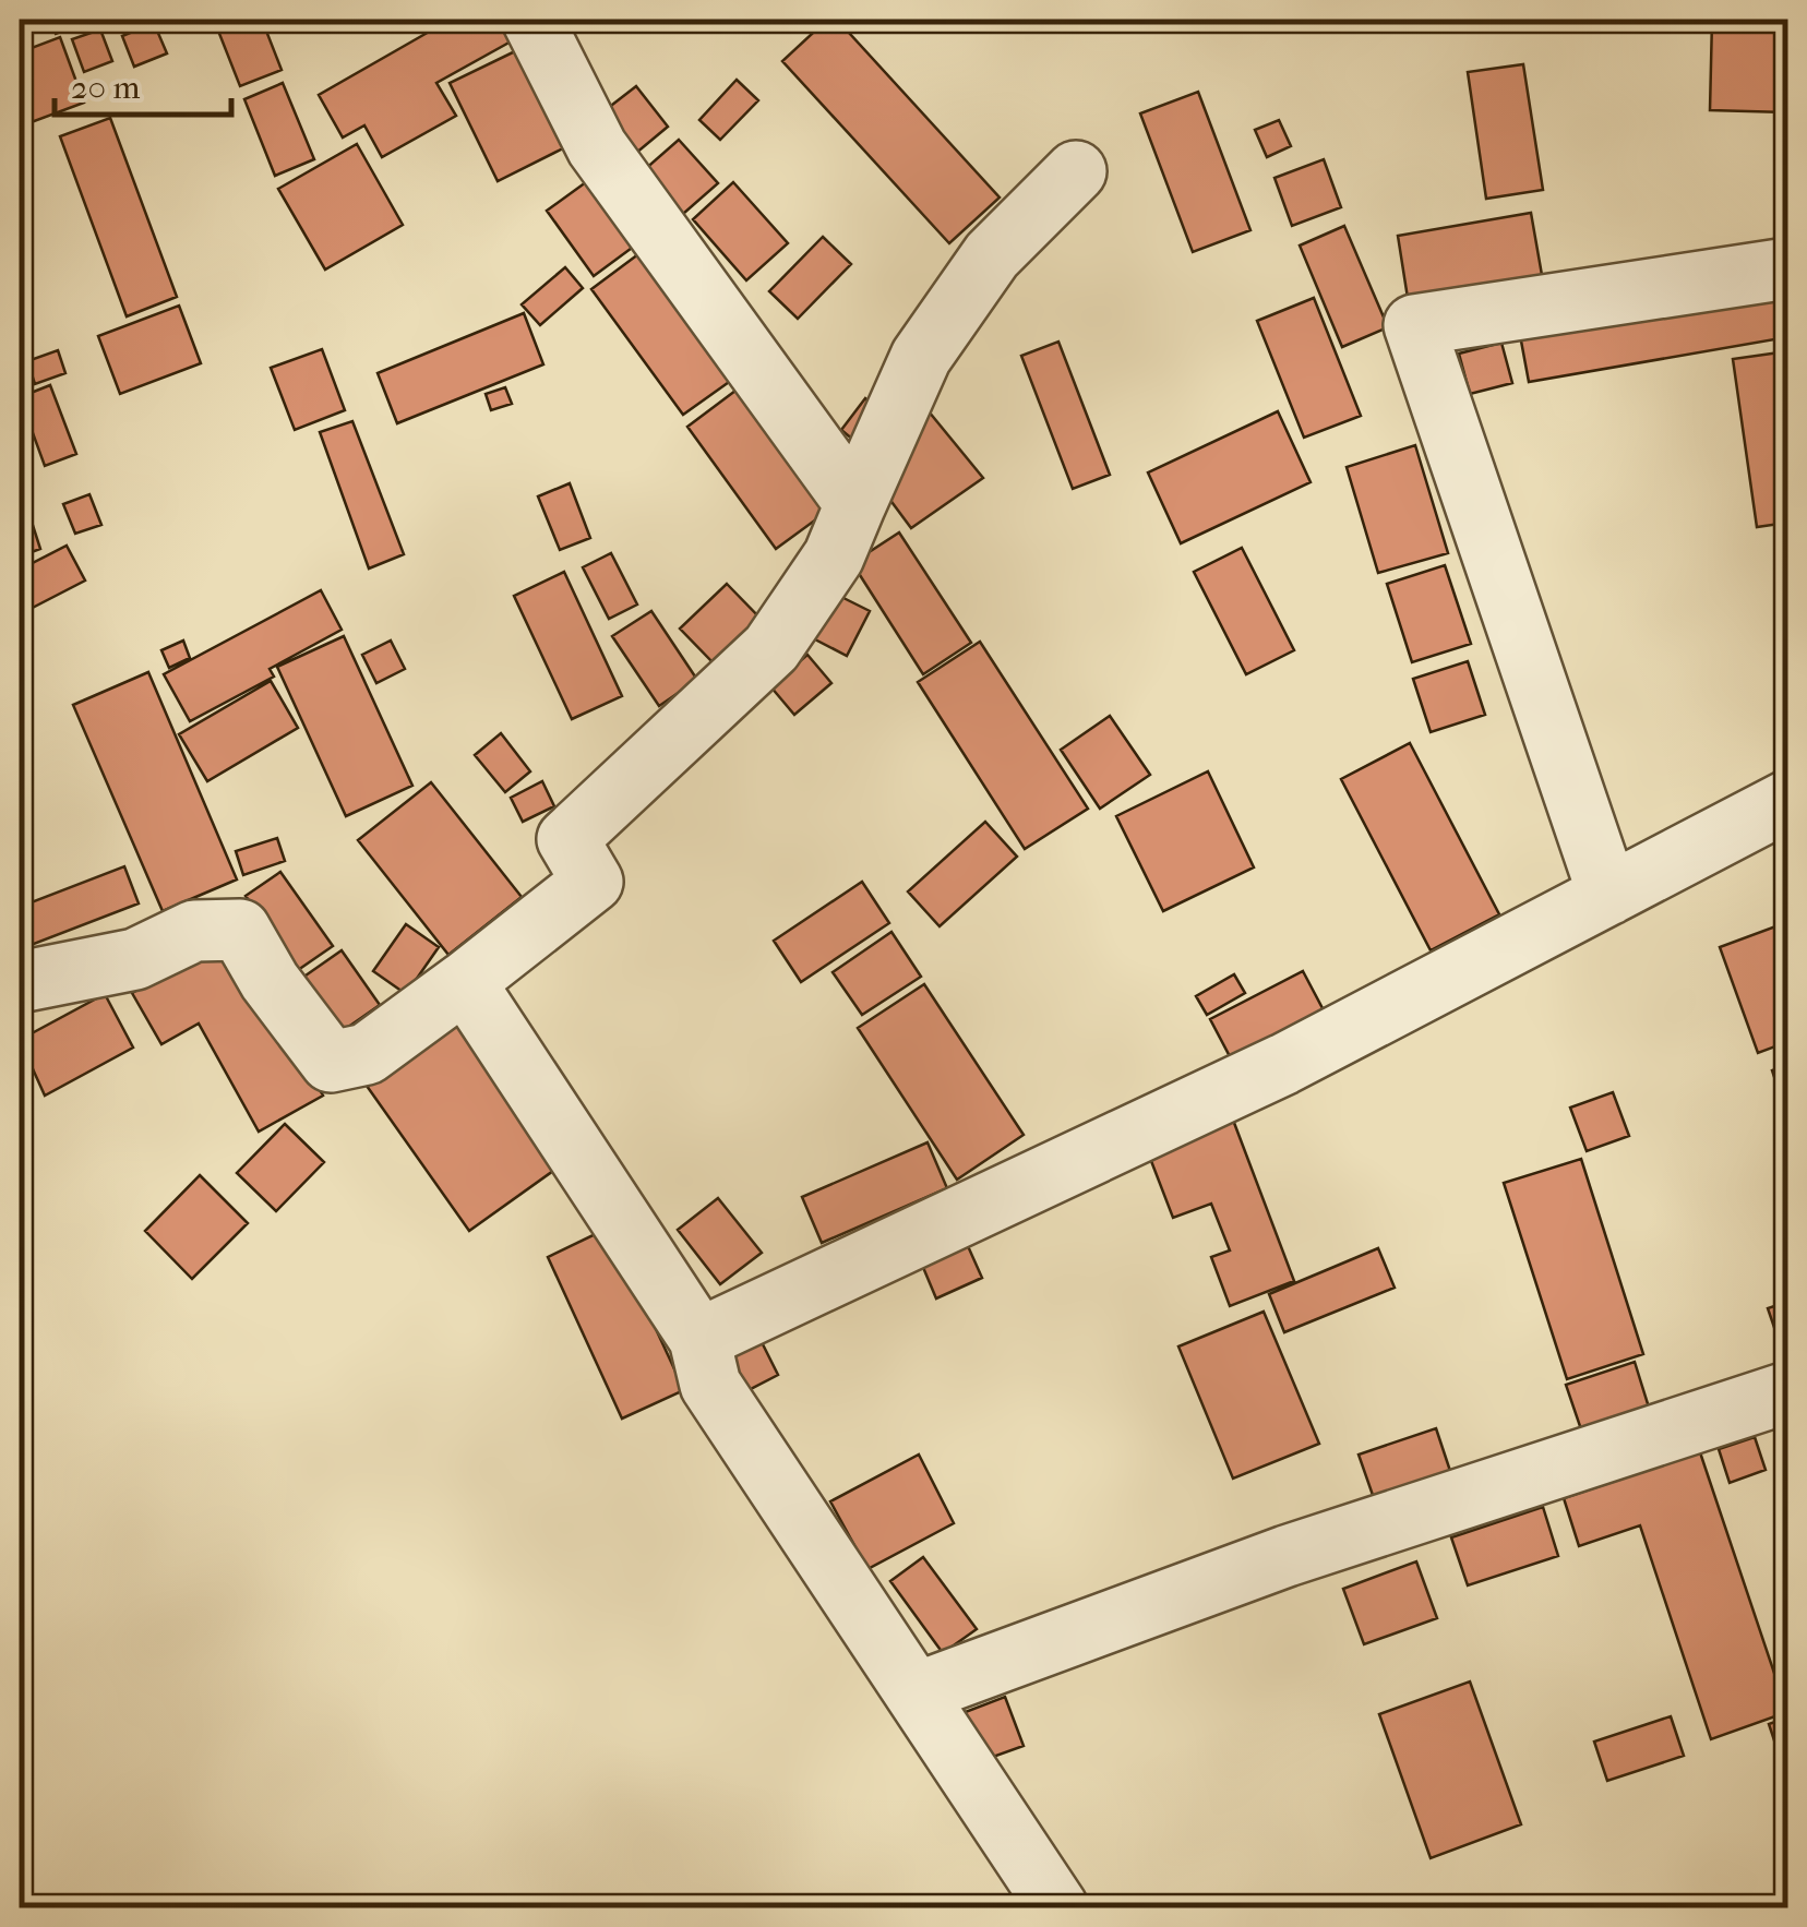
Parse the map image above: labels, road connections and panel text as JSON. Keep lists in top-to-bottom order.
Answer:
{
  "scale_bar": "20 m"
}
